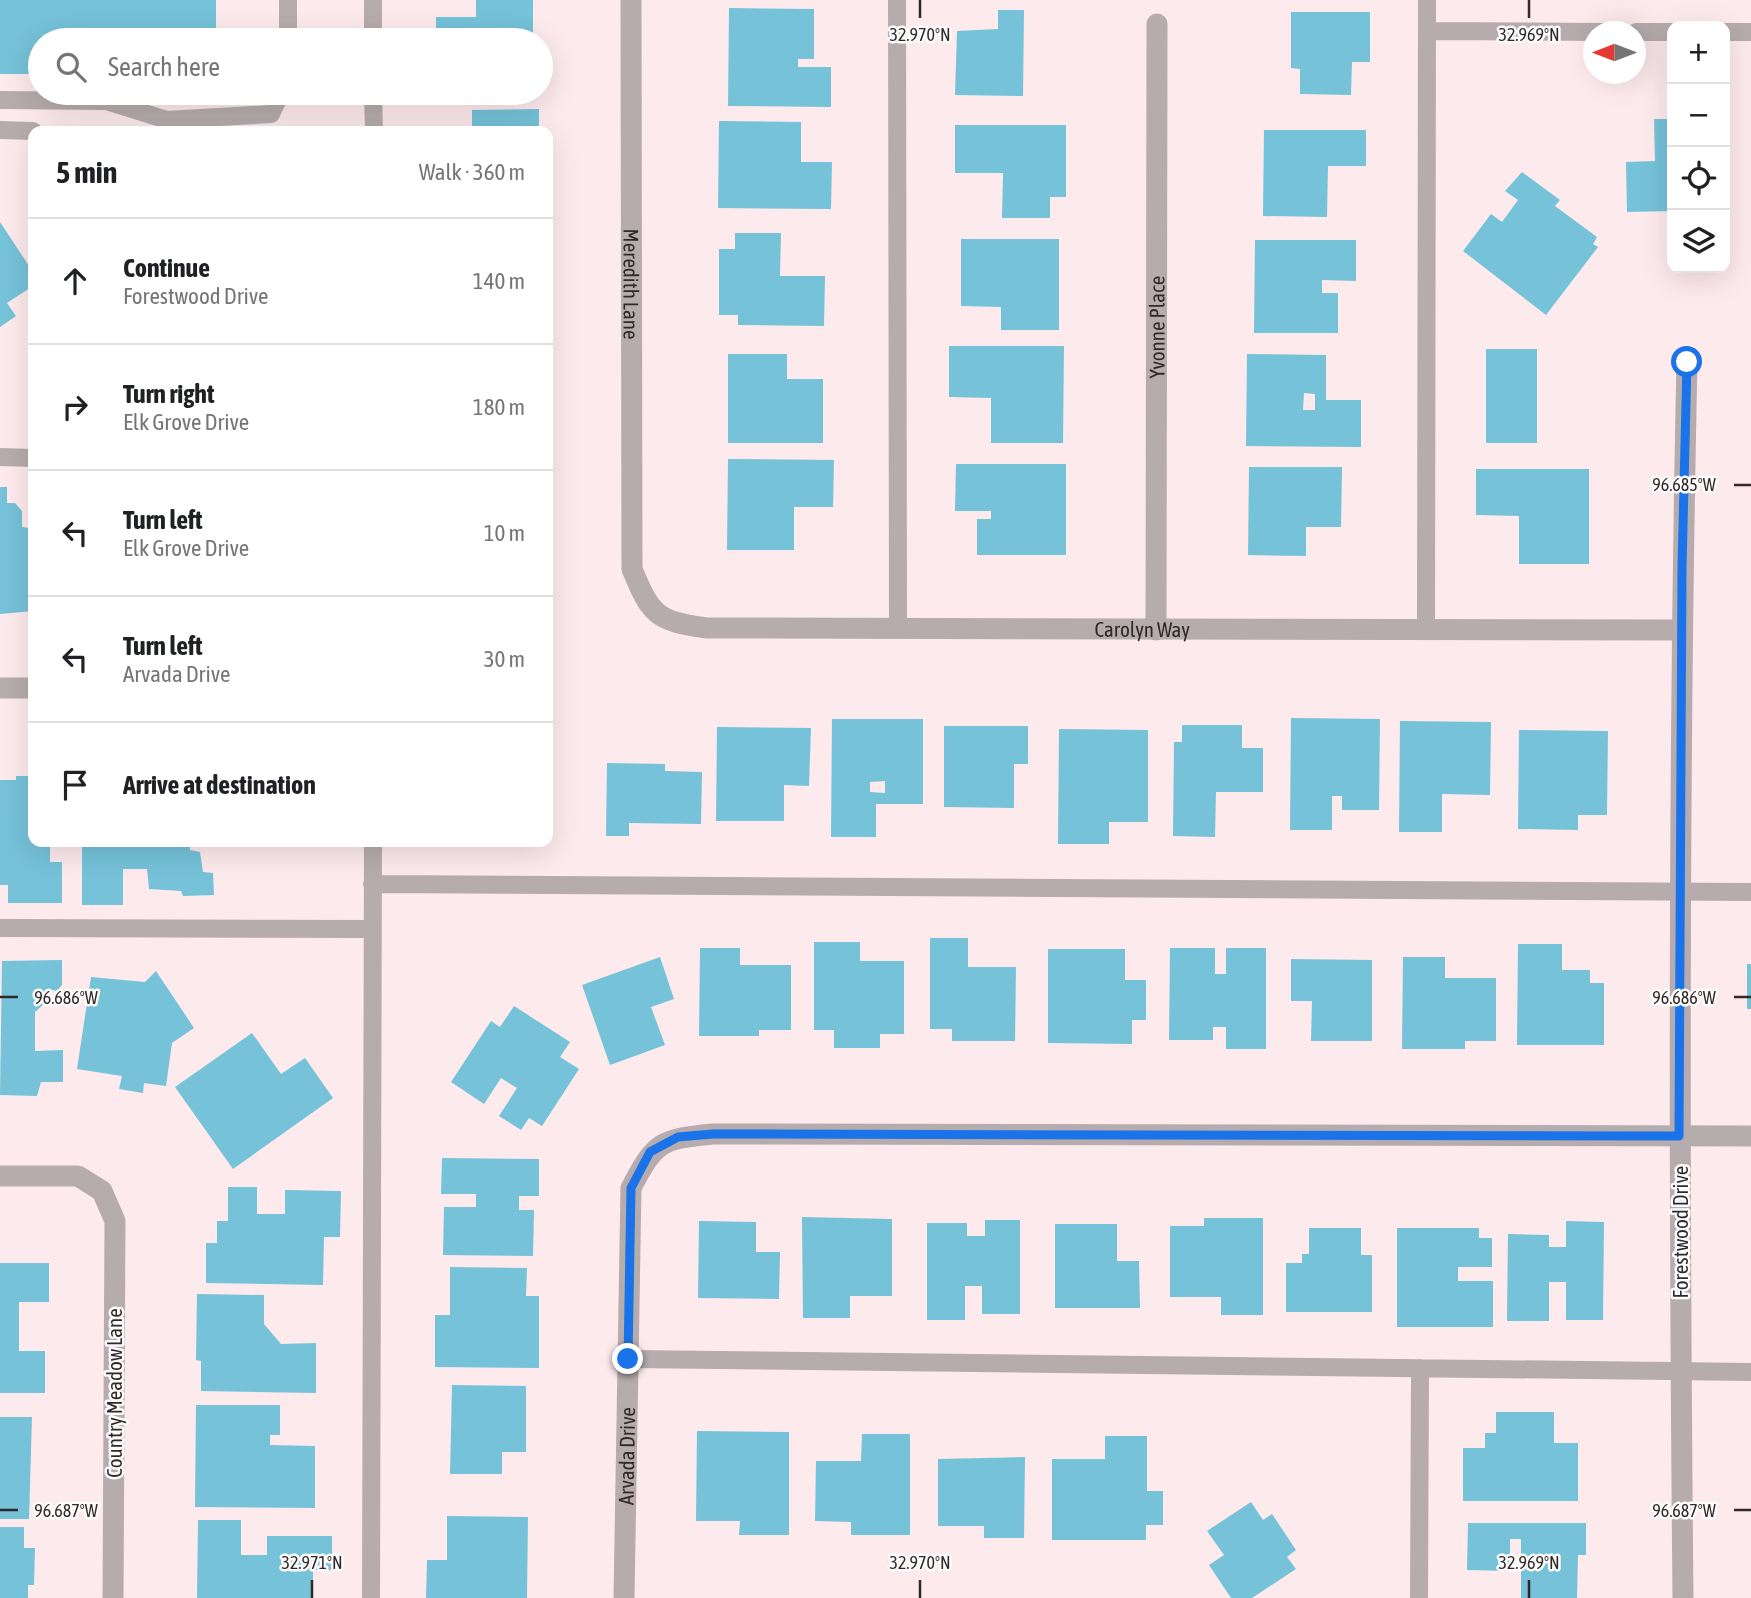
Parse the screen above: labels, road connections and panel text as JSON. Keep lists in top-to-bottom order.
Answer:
{
  "streets": {
    "street": [
      "Meredith Lane",
      "Yvonne Place",
      "Carolyn Way",
      "Forestwood Drive",
      "Country Meadow Lane",
      "Arvada Drive"
    ]
  },
  "crossings": [
    ["Meredith Lane", "Carolyn Way"],
    ["Yvonne Place", "Carolyn Way"],
    ["Carolyn Way", "Forestwood Drive"],
    ["Forestwood Drive", "Arvada Drive"]
  ],
  "north": "left",
  "page": {
    "map_buttons": ["+", "−"],
    "search": "Search here",
    "heading": ["5 min", "Walk · 360 m"],
    "list": [
      ["Continue", "Forestwood Drive", "140 m"],
      ["Turn right", "Elk Grove Drive", "180 m"],
      ["Turn left", "Elk Grove Drive", "10 m"],
      ["Turn left", "Arvada Drive", "30 m"],
      "Arrive at destination"
    ]
  },
  "coordinates": [
    "32.970°N",
    "32.969°N",
    "96.685°W",
    "96.686°W",
    "96.687°W",
    "32.971°N"
  ]
}
